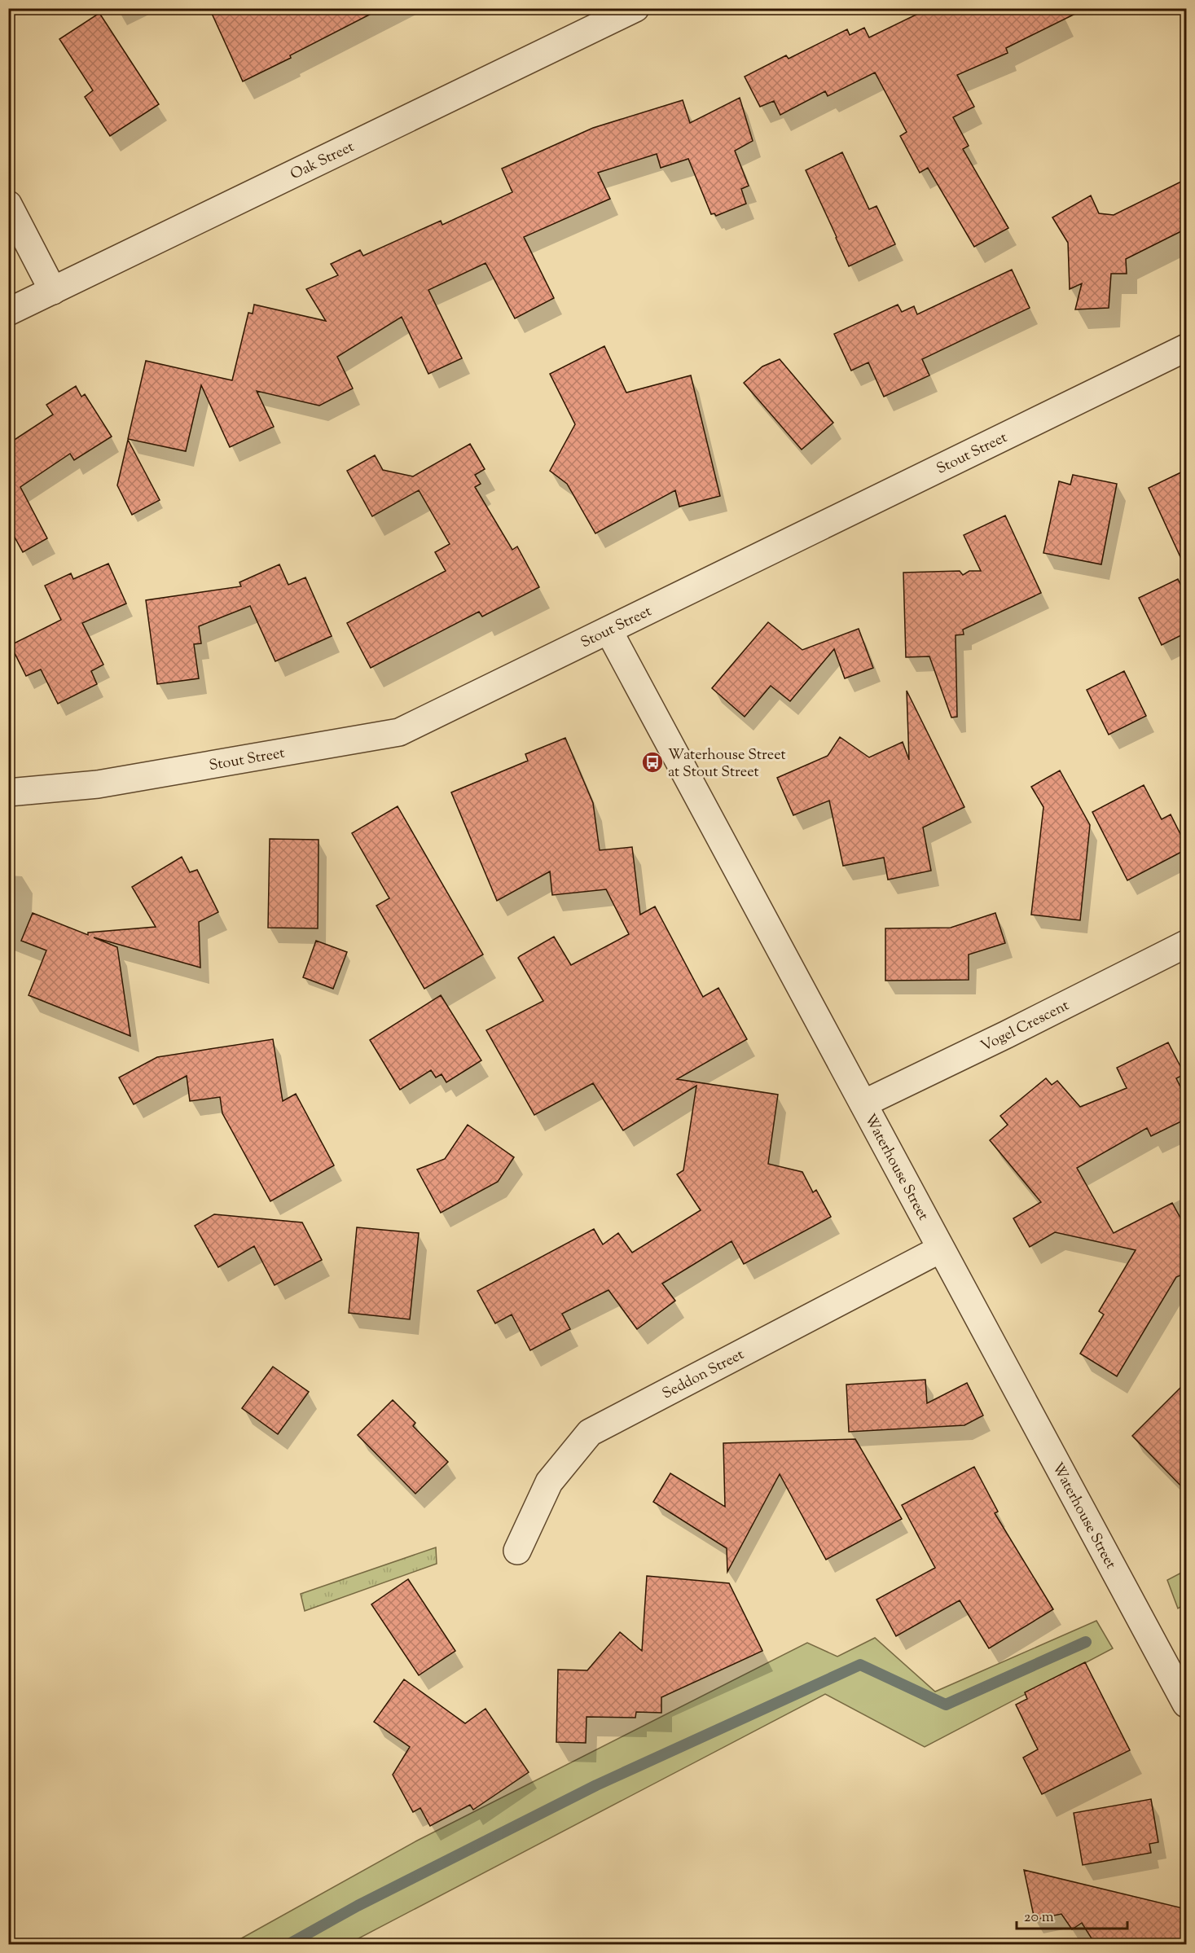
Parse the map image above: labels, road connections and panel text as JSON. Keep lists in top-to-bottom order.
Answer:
{
  "streets": {
    "street": [
      "Oak Street",
      "Stout Street",
      "Vogel Crescent",
      "Waterhouse Street",
      "Seddon Street"
    ]
  },
  "crossings": [
    ["Stout Street", "Waterhouse Street"],
    ["Vogel Crescent", "Waterhouse Street"],
    ["Waterhouse Street", "Seddon Street"]
  ],
  "places": {
    "bus stop": ["Waterhouse Street at Stout Street"]
  },
  "scale_bar": "20 m"
}
